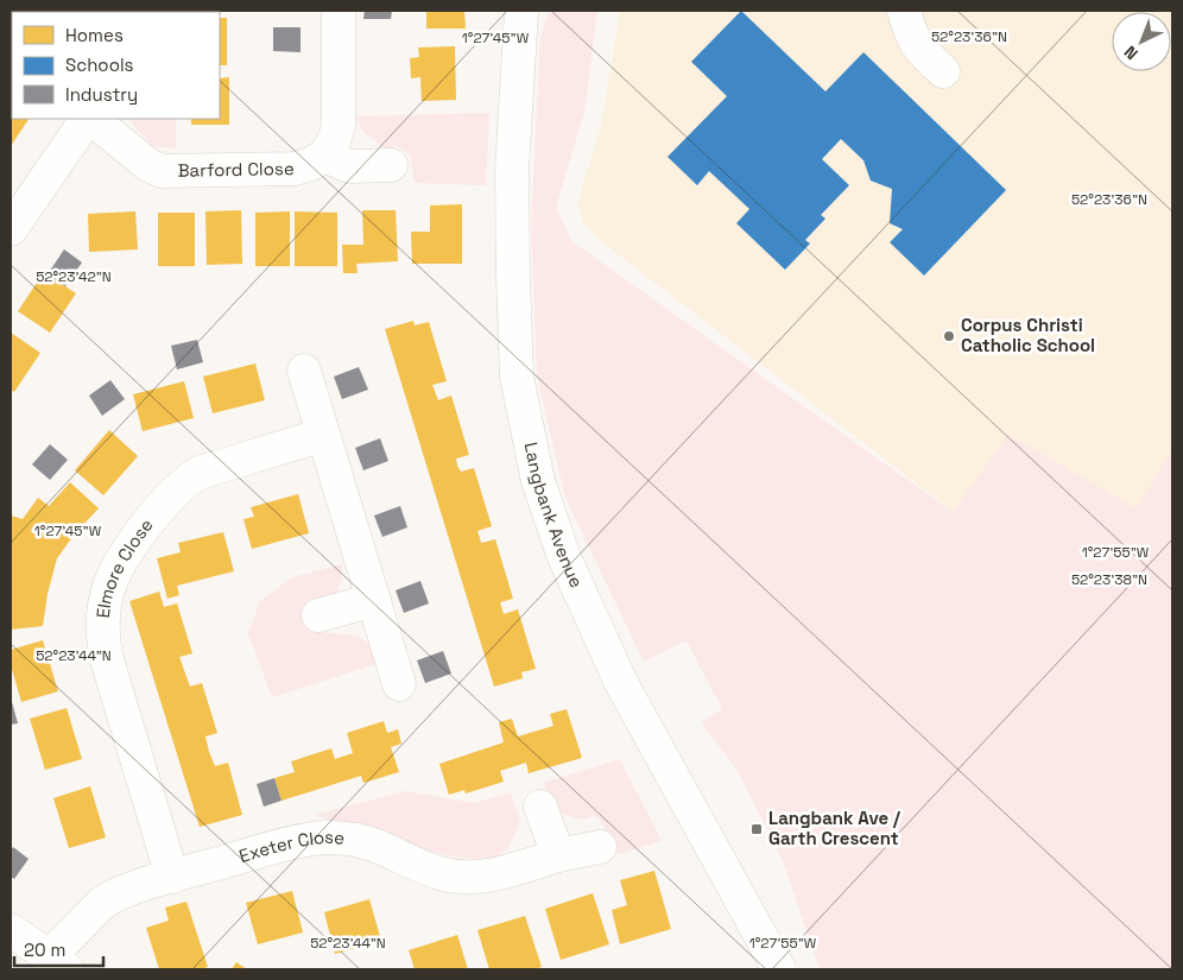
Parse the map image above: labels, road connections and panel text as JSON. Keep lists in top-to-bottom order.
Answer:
{
  "streets": {
    "street": [
      "Barford Close",
      "Langbank Avenue",
      "Elmore Close",
      "Exeter Close"
    ]
  },
  "crossings": [
    ["Elmore Close", "Exeter Close"]
  ],
  "places": {
    "other": ["Corpus Christi Catholic School"],
    "transit": ["Langbank Ave / Garth Crescent"]
  },
  "legend": ["Homes", "Schools", "Industry"],
  "scale_bar": "20 m",
  "north": "bottom left",
  "coordinates": [
    "52°23'36\"N",
    "1°27'45\"W",
    "52°23'42\"N",
    "1°27'55\"W",
    "52°23'38\"N",
    "52°23'44\"N"
  ]
}
